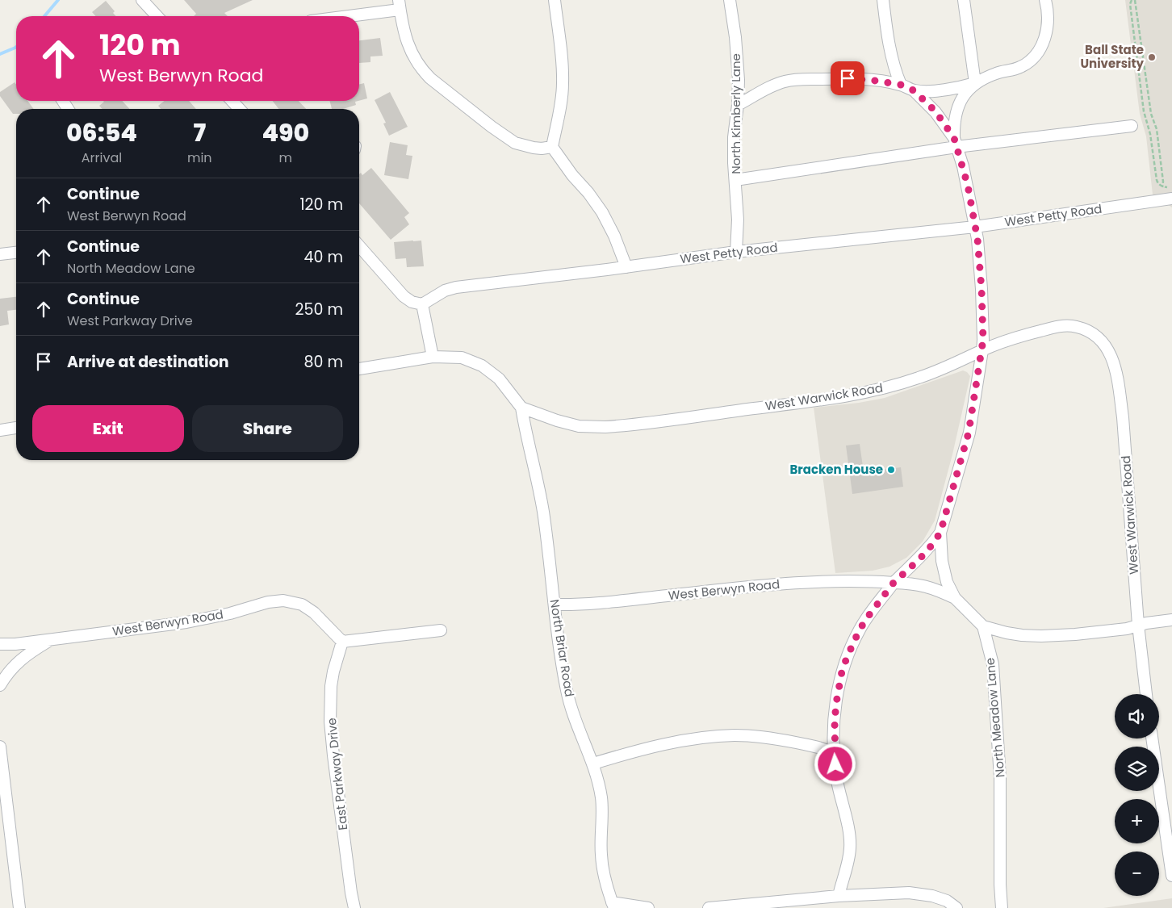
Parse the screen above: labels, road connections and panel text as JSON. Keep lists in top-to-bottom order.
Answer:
{
  "streets": {
    "street": [
      "North Kimberly Lane",
      "West Petty Road",
      "West Warwick Road",
      "West Berwyn Road",
      "North Briar Road",
      "North Meadow Lane",
      "East Parkway Drive"
    ]
  },
  "crossings": [
    ["North Kimberly Lane", "West Petty Road"],
    ["West Warwick Road", "North Briar Road"],
    ["West Berwyn Road", "North Briar Road"],
    ["West Berwyn Road", "East Parkway Drive"]
  ],
  "places": ["Ball State University", "Bracken House"],
  "page": {
    "turn": ["120 m", "West Berwyn Road"],
    "eta": [
      "06:54",
      "Arrival",
      "7",
      "min",
      "490",
      "m"
    ],
    "list": [
      {
        "name": "Continue",
        "note": "West Berwyn Road",
        "value": "120 m"
      },
      {
        "name": "Continue",
        "note": "North Meadow Lane",
        "value": "40 m"
      },
      {
        "name": "Continue",
        "note": "West Parkway Drive",
        "value": "250 m"
      },
      {
        "name": "Arrive at destination",
        "value": "80 m"
      }
    ],
    "buttons": ["Exit", "Share"],
    "map_buttons": ["+", "−"]
  }
}
